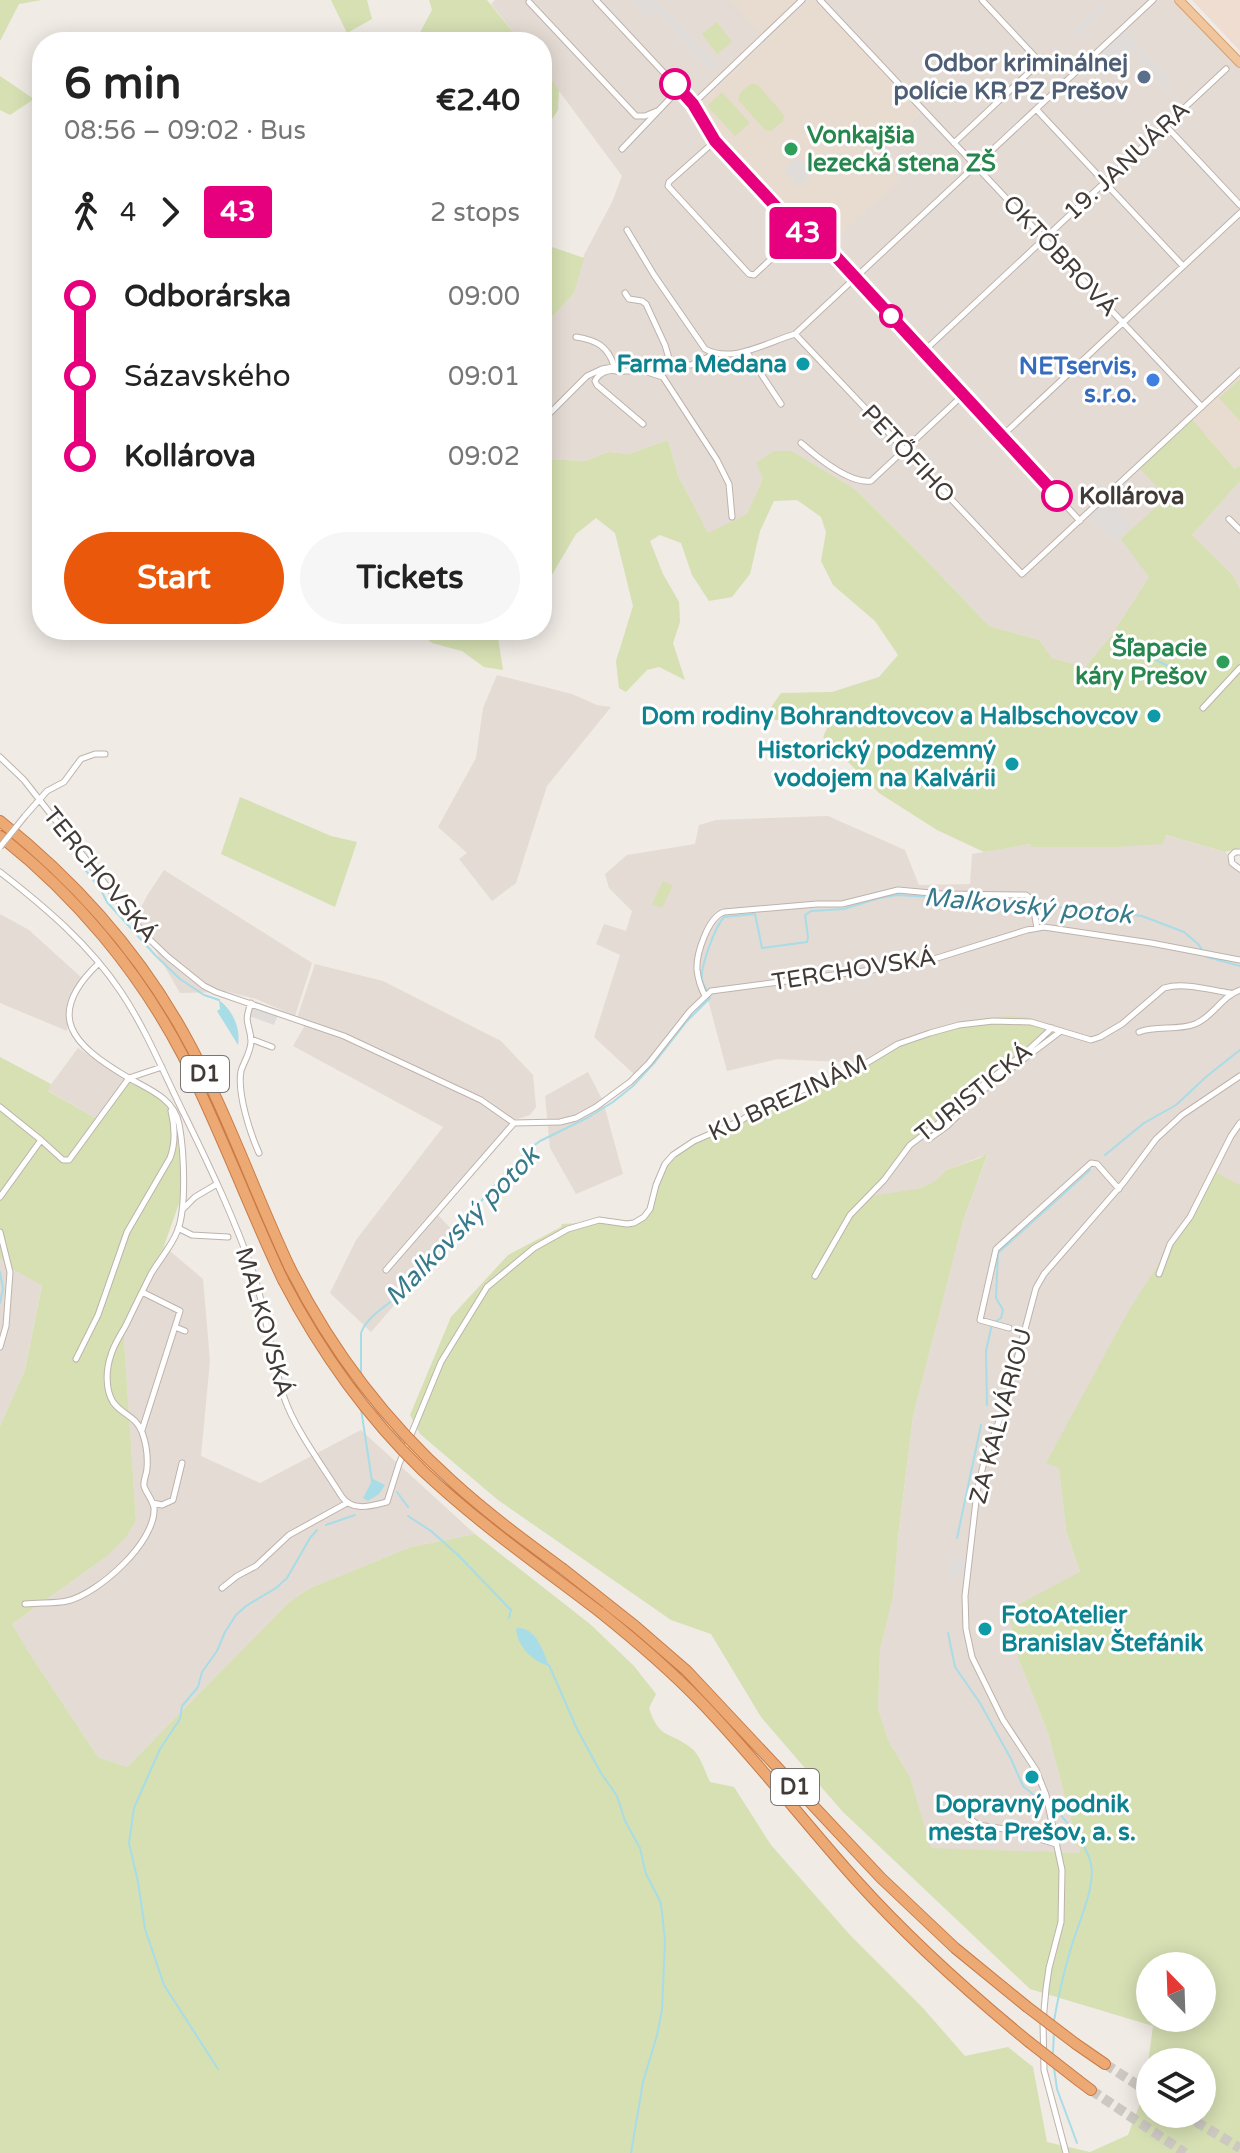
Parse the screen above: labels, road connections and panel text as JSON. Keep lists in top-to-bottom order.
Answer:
{
  "streets": {
    "highway": ["D1"],
    "street": [
      "19. JANUÁRA",
      "OKTÓBROVÁ",
      "PETŐFIHO",
      "TERCHOVSKÁ",
      "TURISTICKÁ",
      "KU BREZINÁM",
      "MALKOVSKÁ",
      "ZA KALVÁRIOU"
    ]
  },
  "crossings": [
    ["19. JANUÁRA", "OKTÓBROVÁ"],
    ["TURISTICKÁ", "KU BREZINÁM"],
    ["KU BREZINÁM", "MALKOVSKÁ"]
  ],
  "water": ["Malkovský potok"],
  "places": [
    "Odbor kriminálnej polície KR PZ Prešov",
    "Vonkajšia lezecká stena ZŠ",
    "Farma Medana",
    "NETservis, s.r.o.",
    "Kollárova",
    "Šľapacie káry Prešov",
    "Dom rodiny Bohrandtovcov a Halbschovcov",
    "Historický podzemný vodojem na Kalvárii",
    "FotoAtelier Branislav Štefánik",
    "Dopravný podnik mesta Prešov, a. s."
  ],
  "lines": ["bus line 43"],
  "north": "top left",
  "page": {
    "on_map": "43",
    "heading": ["6 min", "08:56 – 09:02 · Bus", "€2.40"],
    "legs": ["4", "43", "2 stops"],
    "list": [
      {
        "name": "Odborárska",
        "value": "09:00"
      },
      {
        "name": "Sázavského",
        "value": "09:01"
      },
      {
        "name": "Kollárova",
        "value": "09:02"
      }
    ],
    "buttons": ["Start", "Tickets"]
  }
}
